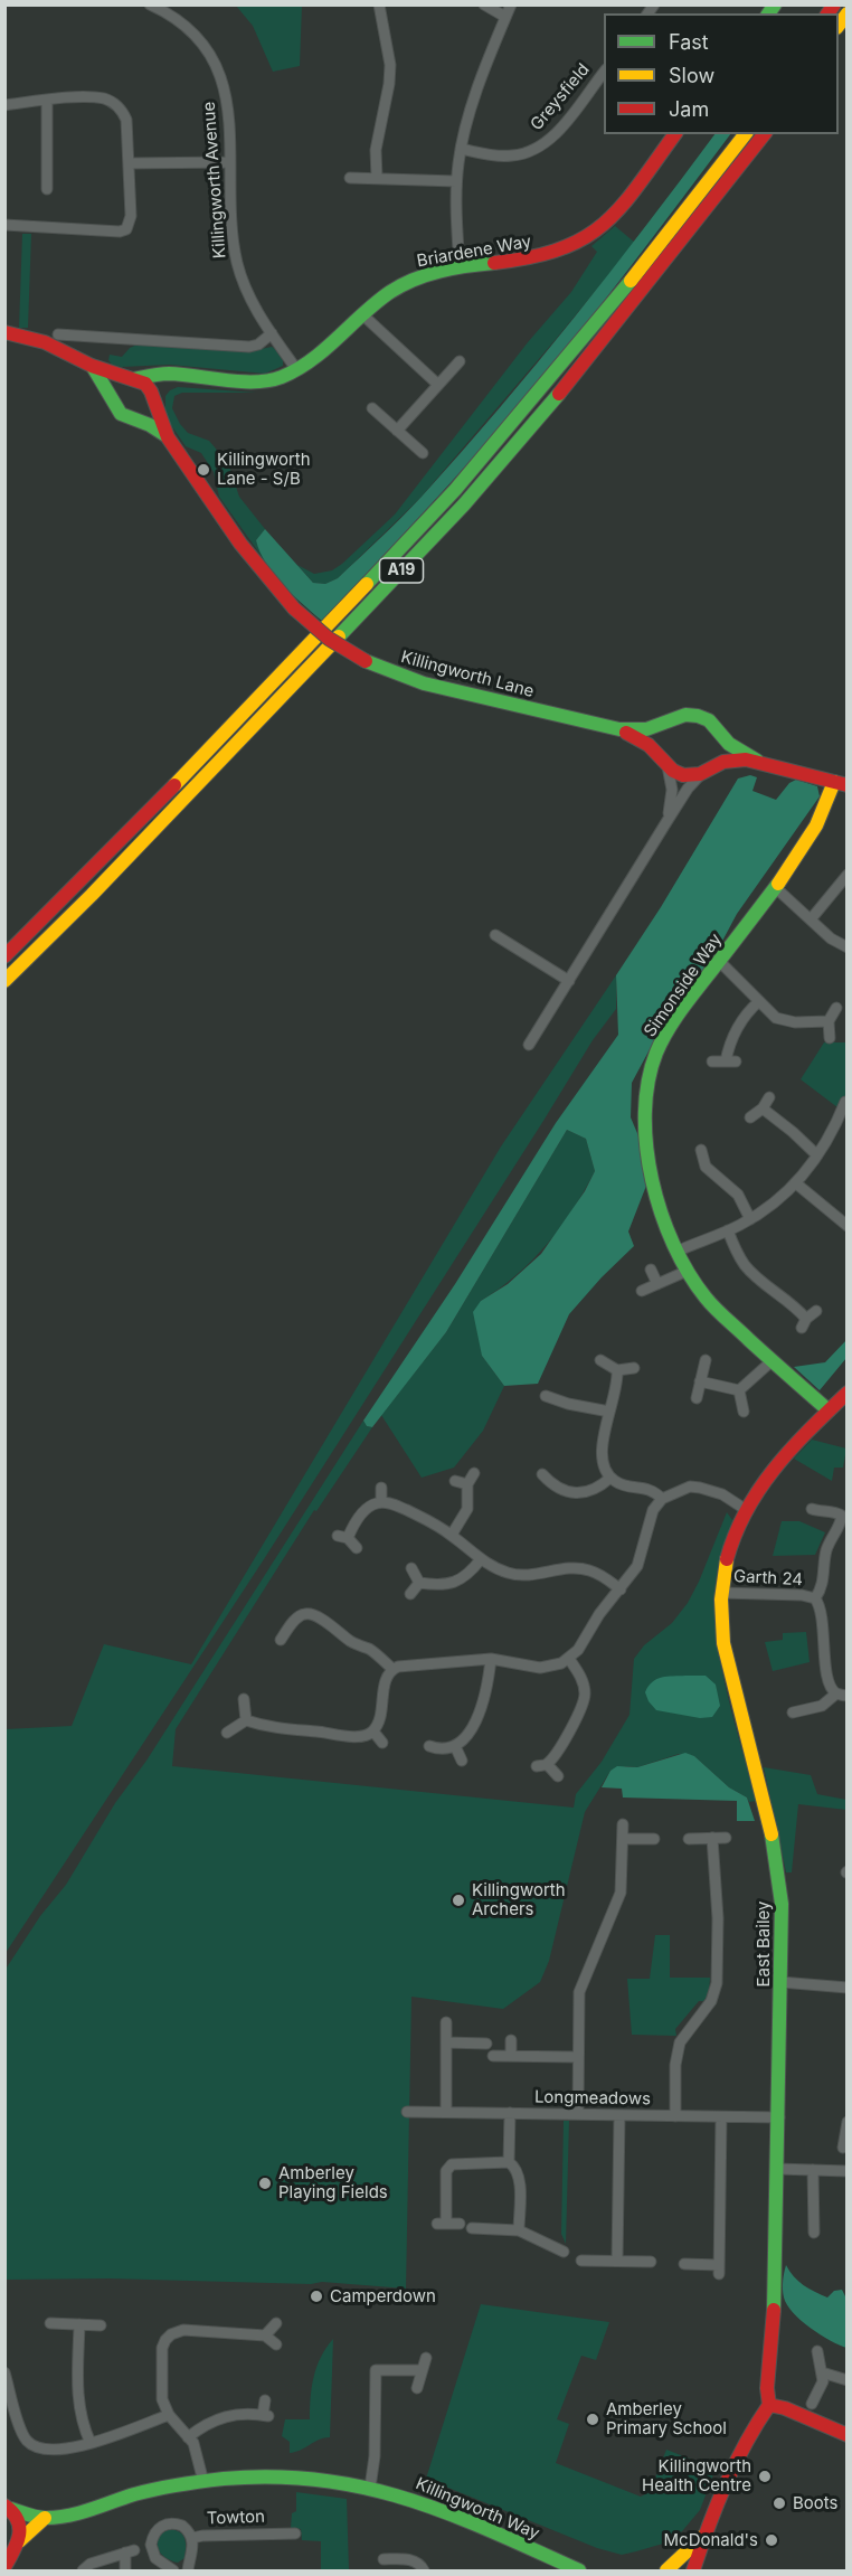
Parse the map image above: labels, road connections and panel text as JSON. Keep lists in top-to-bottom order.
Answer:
{
  "streets": {
    "main road": [
      "Briardene Way",
      "A19",
      "Killingworth Lane",
      "Simonside Way",
      "East Bailey",
      "Killingworth Way"
    ],
    "street": [
      "Greysfield",
      "Killingworth Avenue",
      "Garth 24",
      "Longmeadows",
      "Towton"
    ]
  },
  "crossings": [
    ["Killingworth Avenue", "Briardene Way"],
    ["Simonside Way", "East Bailey"],
    ["Garth 24", "East Bailey"],
    ["East Bailey", "Longmeadows"]
  ],
  "places": [
    "Killingworth Lane - S/B",
    "Killingworth Archers",
    "Amberley Playing Fields",
    "Camperdown",
    "Amberley Primary School",
    "Killingworth Health Centre",
    "Boots",
    "McDonald's"
  ],
  "legend": ["Fast", "Slow", "Jam"]
}
